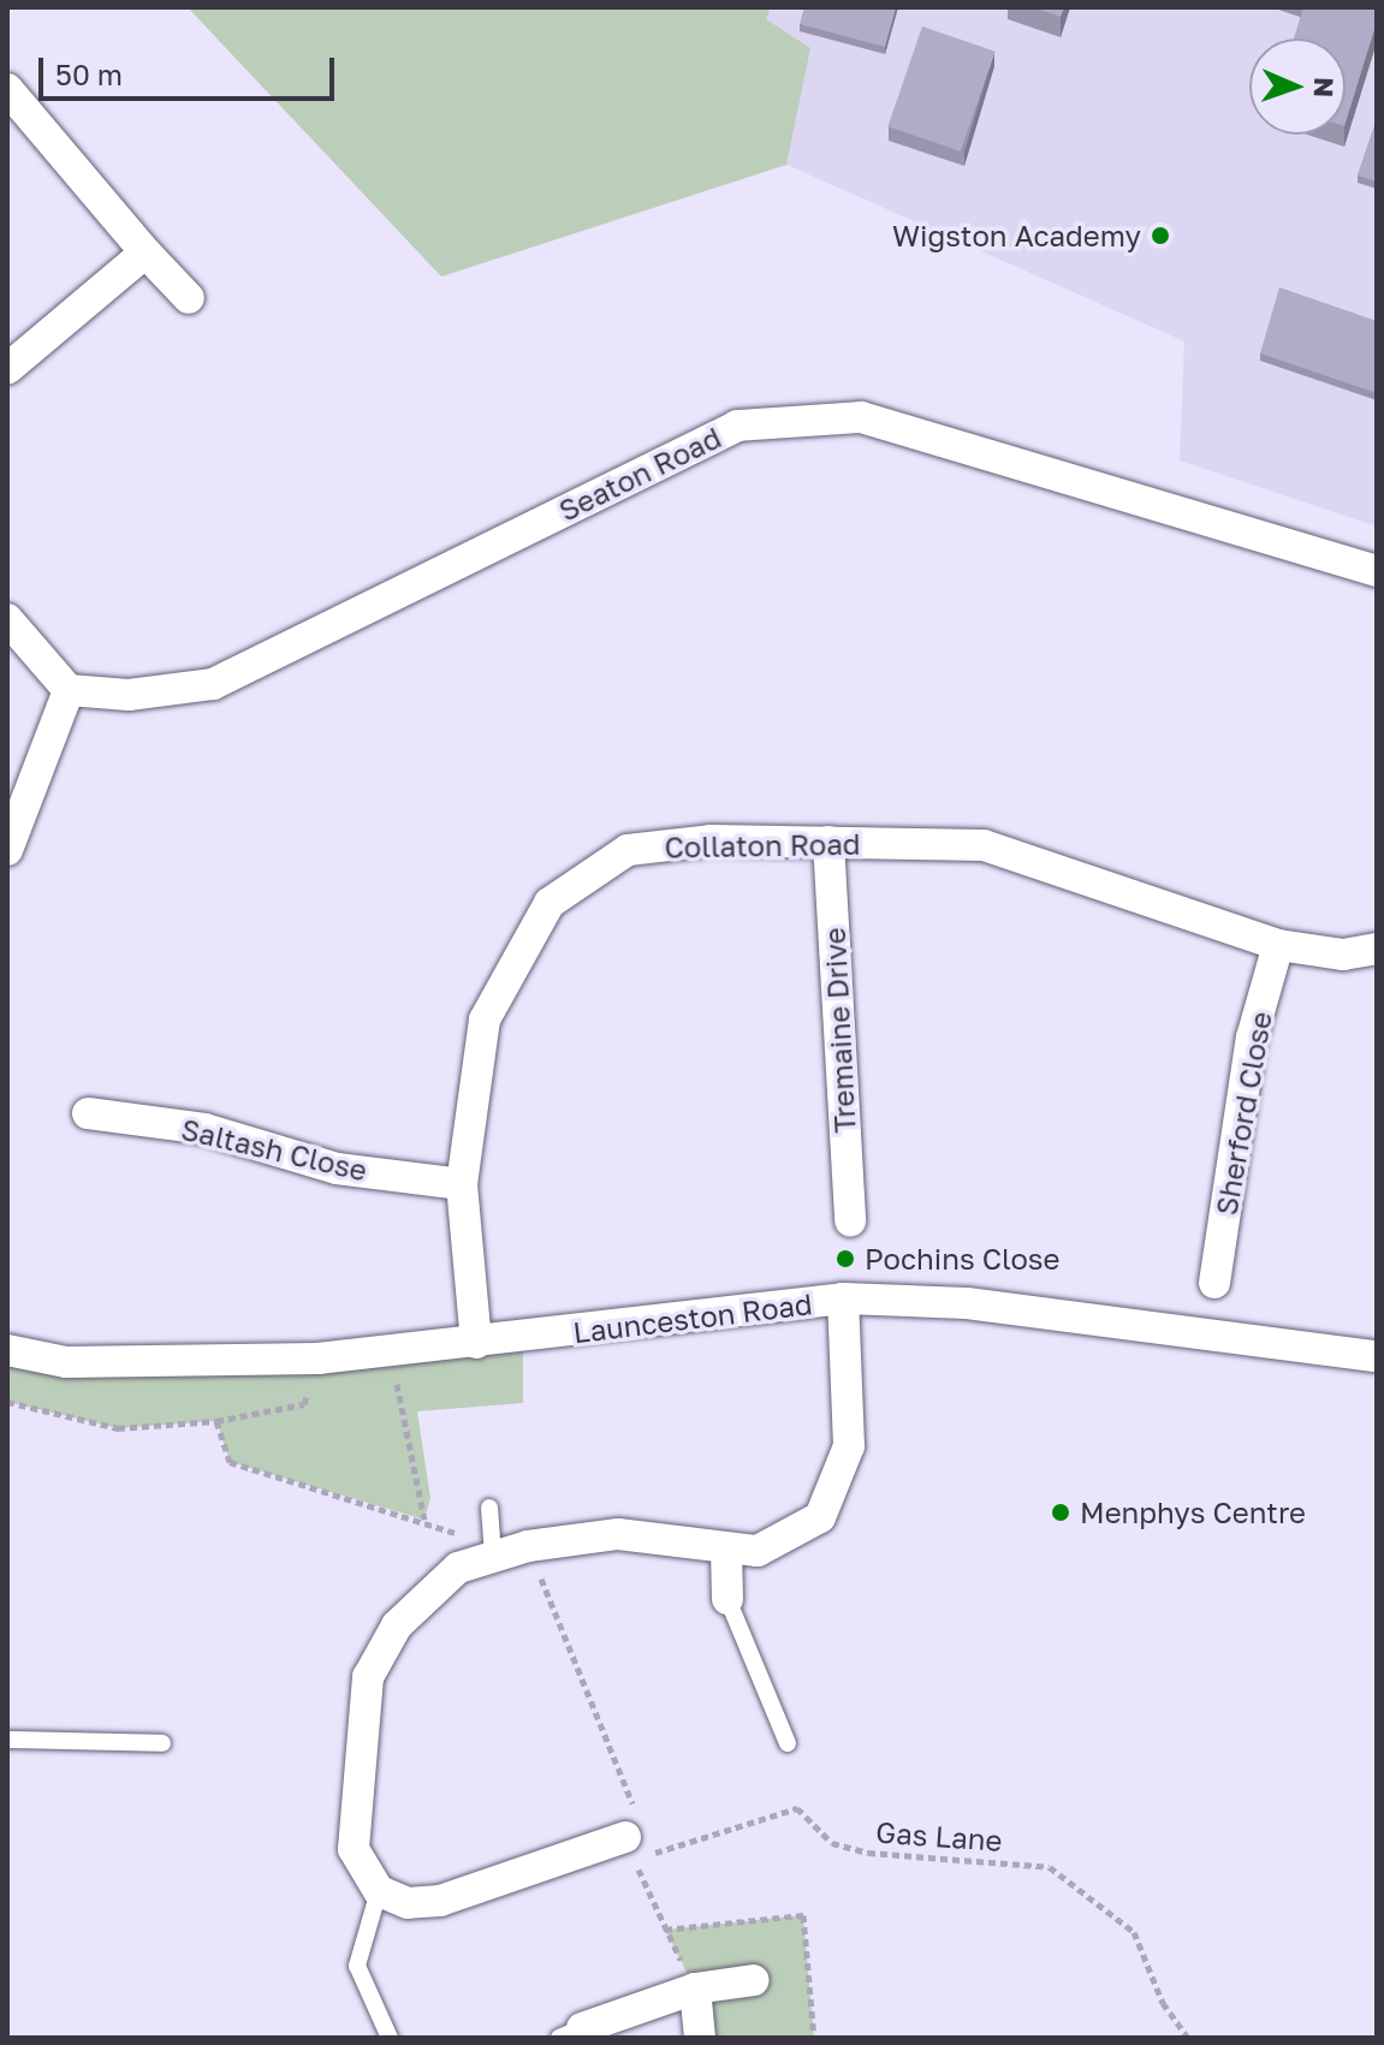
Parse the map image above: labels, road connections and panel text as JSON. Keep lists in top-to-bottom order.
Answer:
{
  "streets": {
    "street": [
      "Seaton Road",
      "Collaton Road",
      "Tremaine Drive",
      "Sherford Close",
      "Saltash Close",
      "Launceston Road"
    ],
    "path": ["Gas Lane"]
  },
  "crossings": [
    ["Collaton Road", "Tremaine Drive"],
    ["Collaton Road", "Sherford Close"],
    ["Collaton Road", "Saltash Close"],
    ["Collaton Road", "Launceston Road"]
  ],
  "places": ["Wigston Academy", "Pochins Close", "Menphys Centre"],
  "scale_bar": "50 m",
  "north": "right"
}
